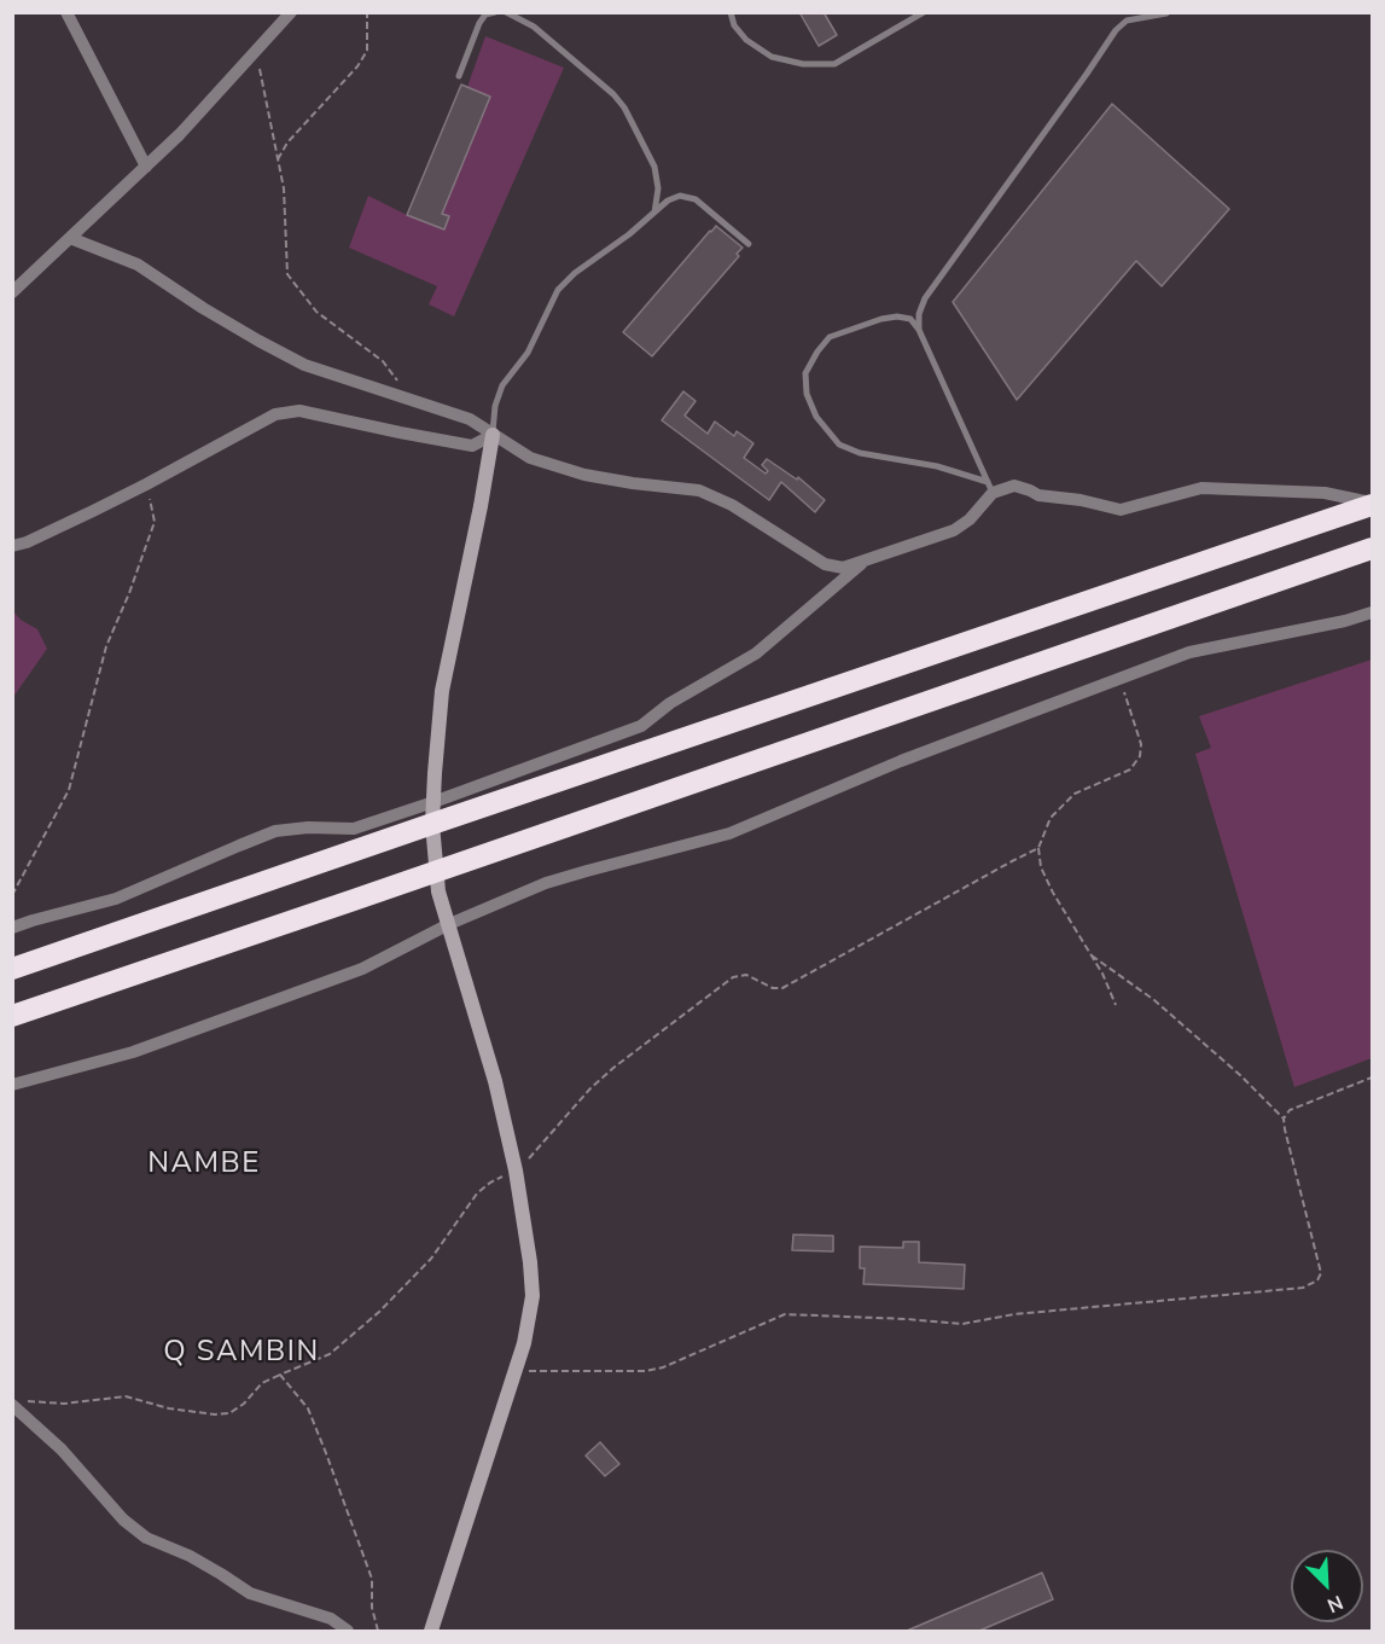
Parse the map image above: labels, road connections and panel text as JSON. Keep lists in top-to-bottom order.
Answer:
{
  "districts": ["NAMBE", "Q SAMBIN"],
  "north": "bottom right"
}
